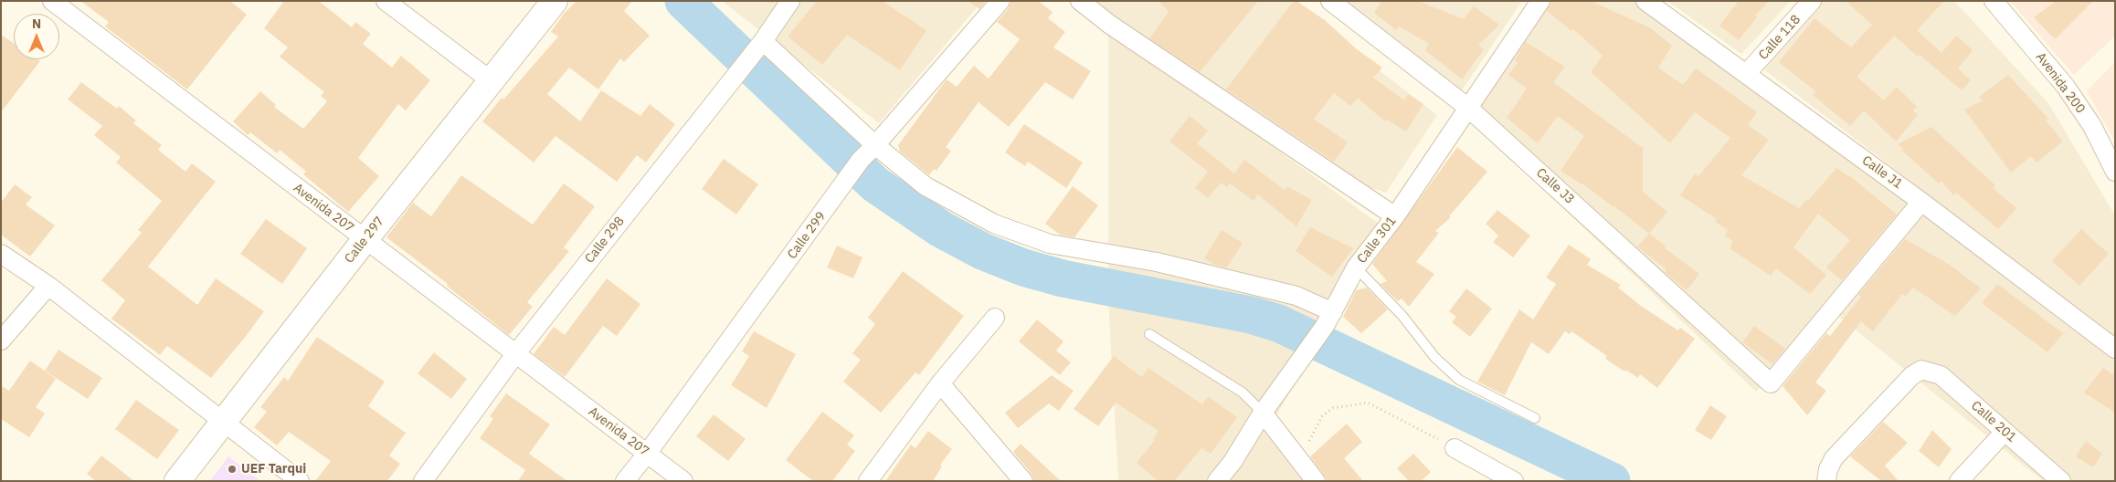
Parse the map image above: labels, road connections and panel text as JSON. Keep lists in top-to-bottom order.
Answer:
{
  "streets": {
    "street": [
      "Calle 118",
      "Avenida 200",
      "Calle J1",
      "Calle J3",
      "Avenida 207",
      "Calle 299",
      "Calle 297",
      "Calle 298",
      "Calle 301",
      "Calle 201"
    ]
  },
  "crossings": [
    ["Calle 118", "Calle J1"],
    ["Calle J1", "Calle J3"],
    ["Calle J3", "Calle 301"],
    ["Avenida 207", "Calle 299"],
    ["Avenida 207", "Calle 297"],
    ["Avenida 207", "Calle 298"]
  ],
  "places": ["UEF Tarqui"],
  "north": "top"
}
